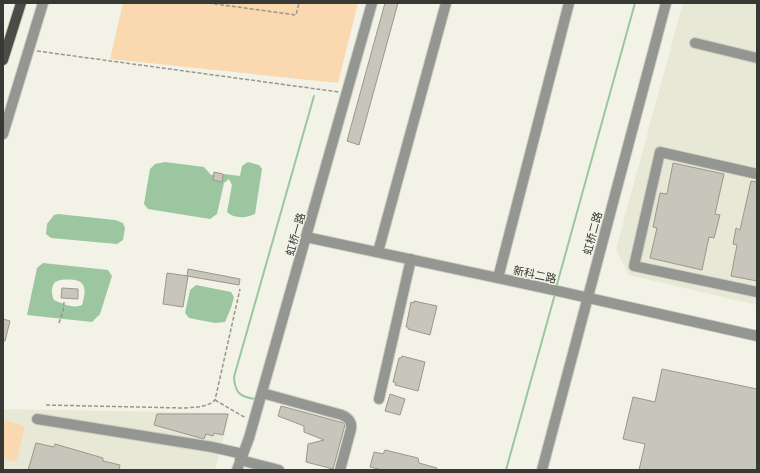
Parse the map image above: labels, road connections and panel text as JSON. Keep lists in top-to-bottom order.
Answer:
{
  "streets": {
    "street": ["虹桥二路", "虹桥一路", "新科二路"]
  },
  "crossings": [
    ["虹桥二路", "新科二路"],
    ["虹桥一路", "新科二路"]
  ]
}
